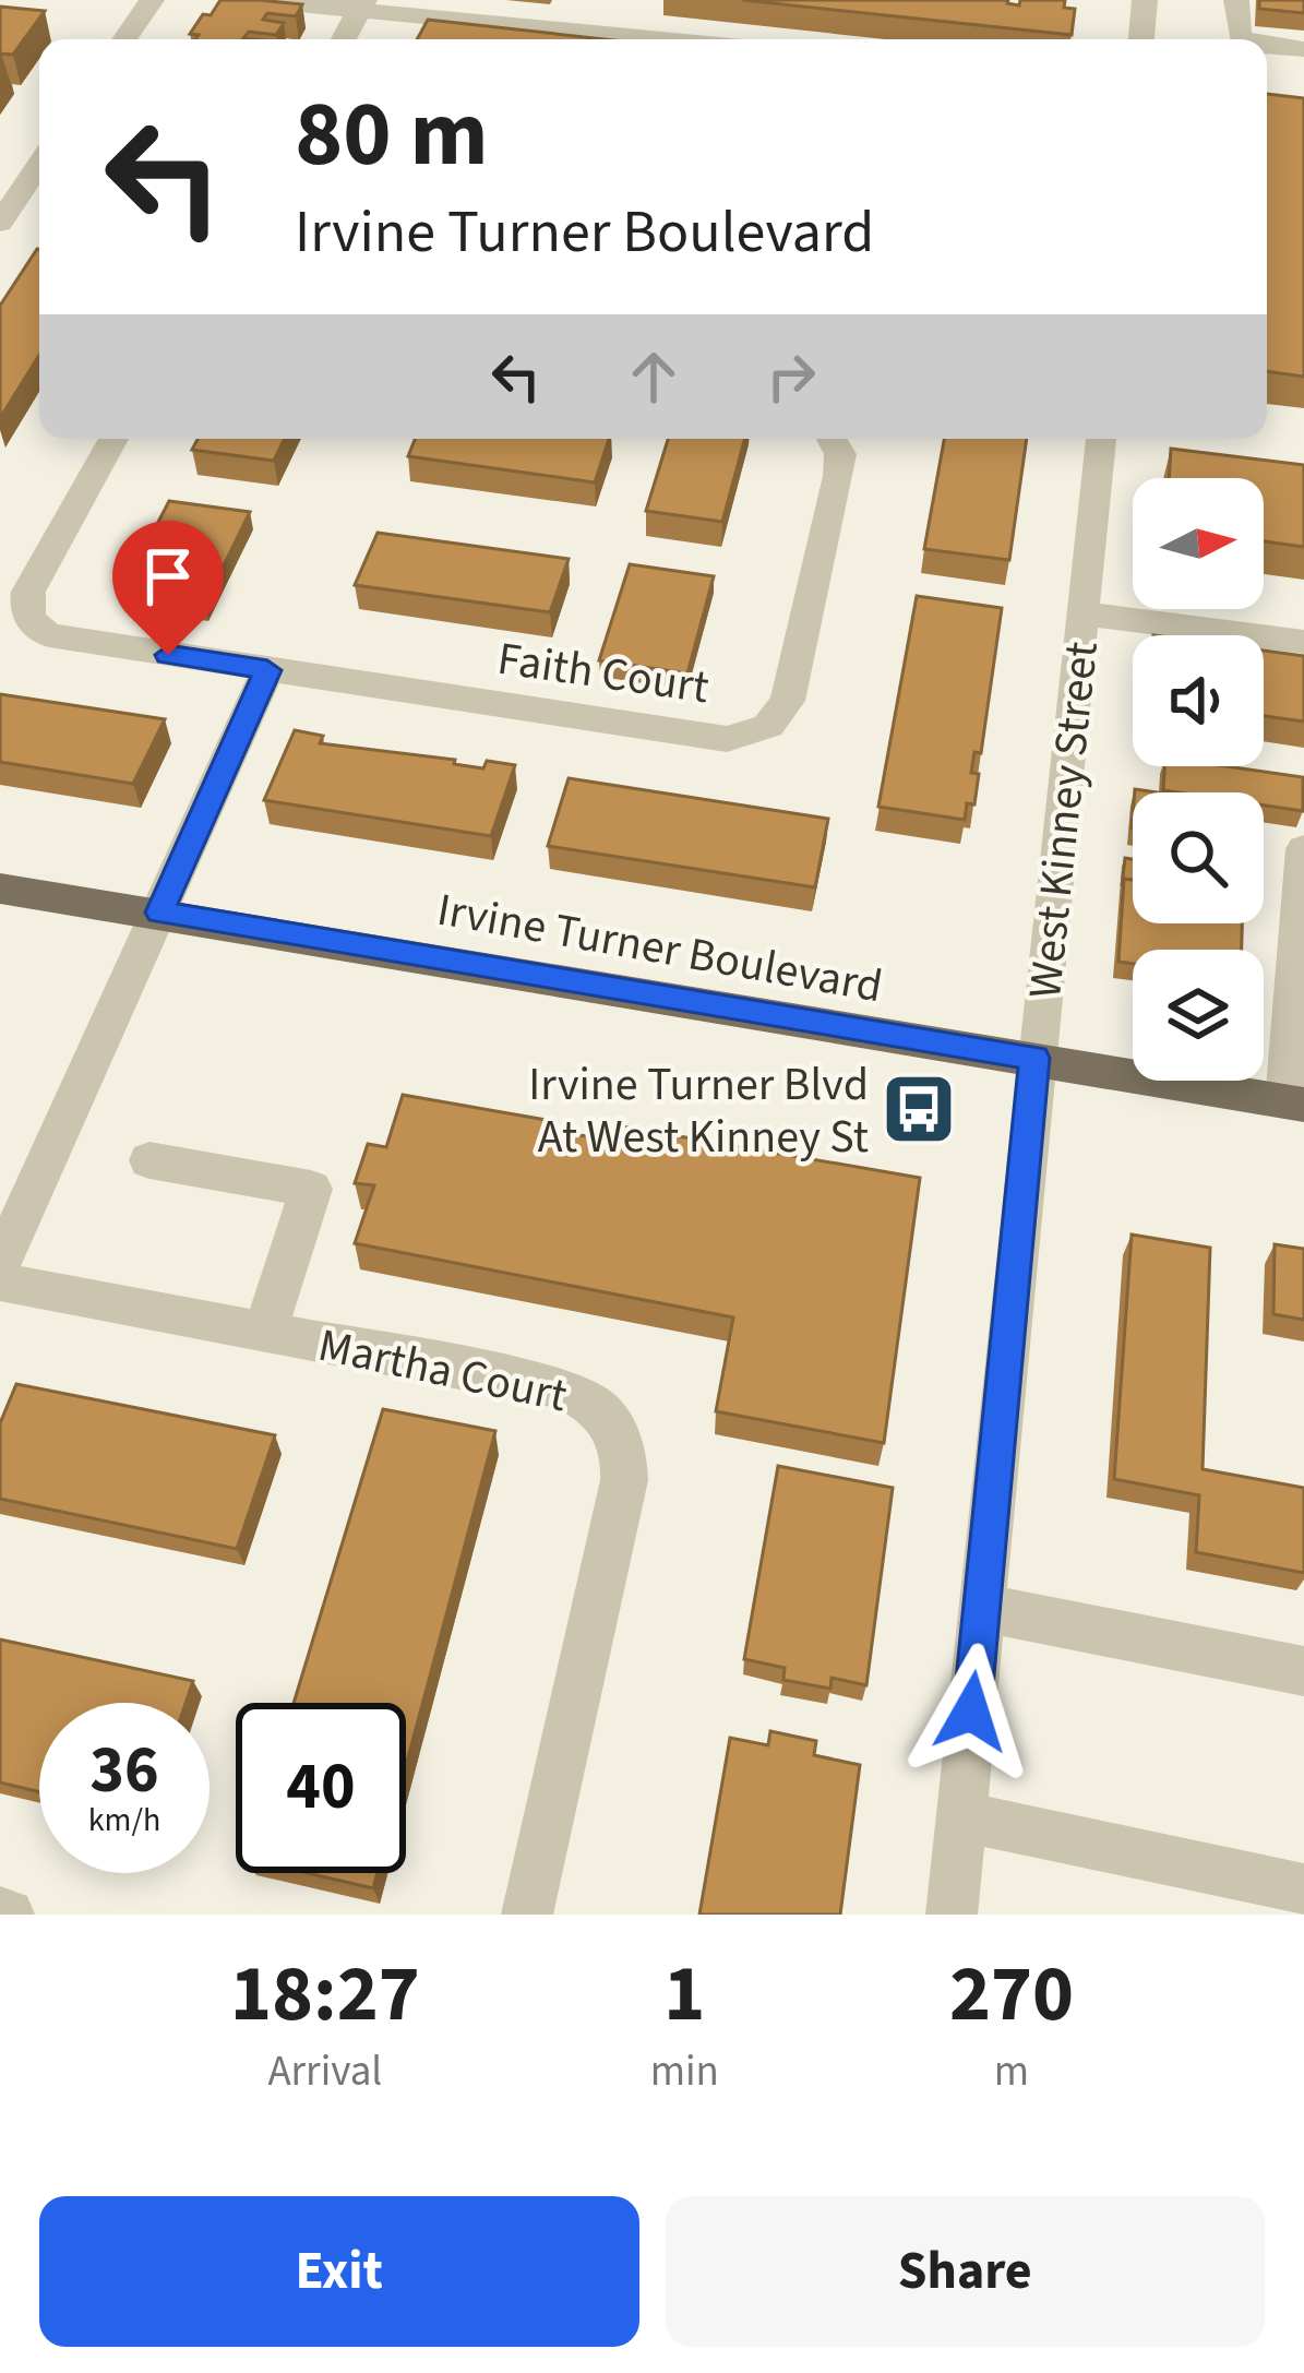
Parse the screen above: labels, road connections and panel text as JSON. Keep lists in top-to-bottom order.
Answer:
{
  "streets": {
    "main road": ["Irvine Turner Boulevard"],
    "street": ["Faith Court", "West Kinney Street", "Martha Court"]
  },
  "crossings": [
    ["West Kinney Street", "Irvine Turner Boulevard"]
  ],
  "places": {
    "bus stop": ["Irvine Turner Blvd At West Kinney St"]
  },
  "north": "right",
  "page": {
    "turn": ["80 m", "Irvine Turner Boulevard"],
    "speed": "36 km/h",
    "limit": "40",
    "eta": [
      "18:27",
      "Arrival",
      "1",
      "min",
      "270",
      "m"
    ],
    "buttons": ["Exit", "Share"]
  }
}
